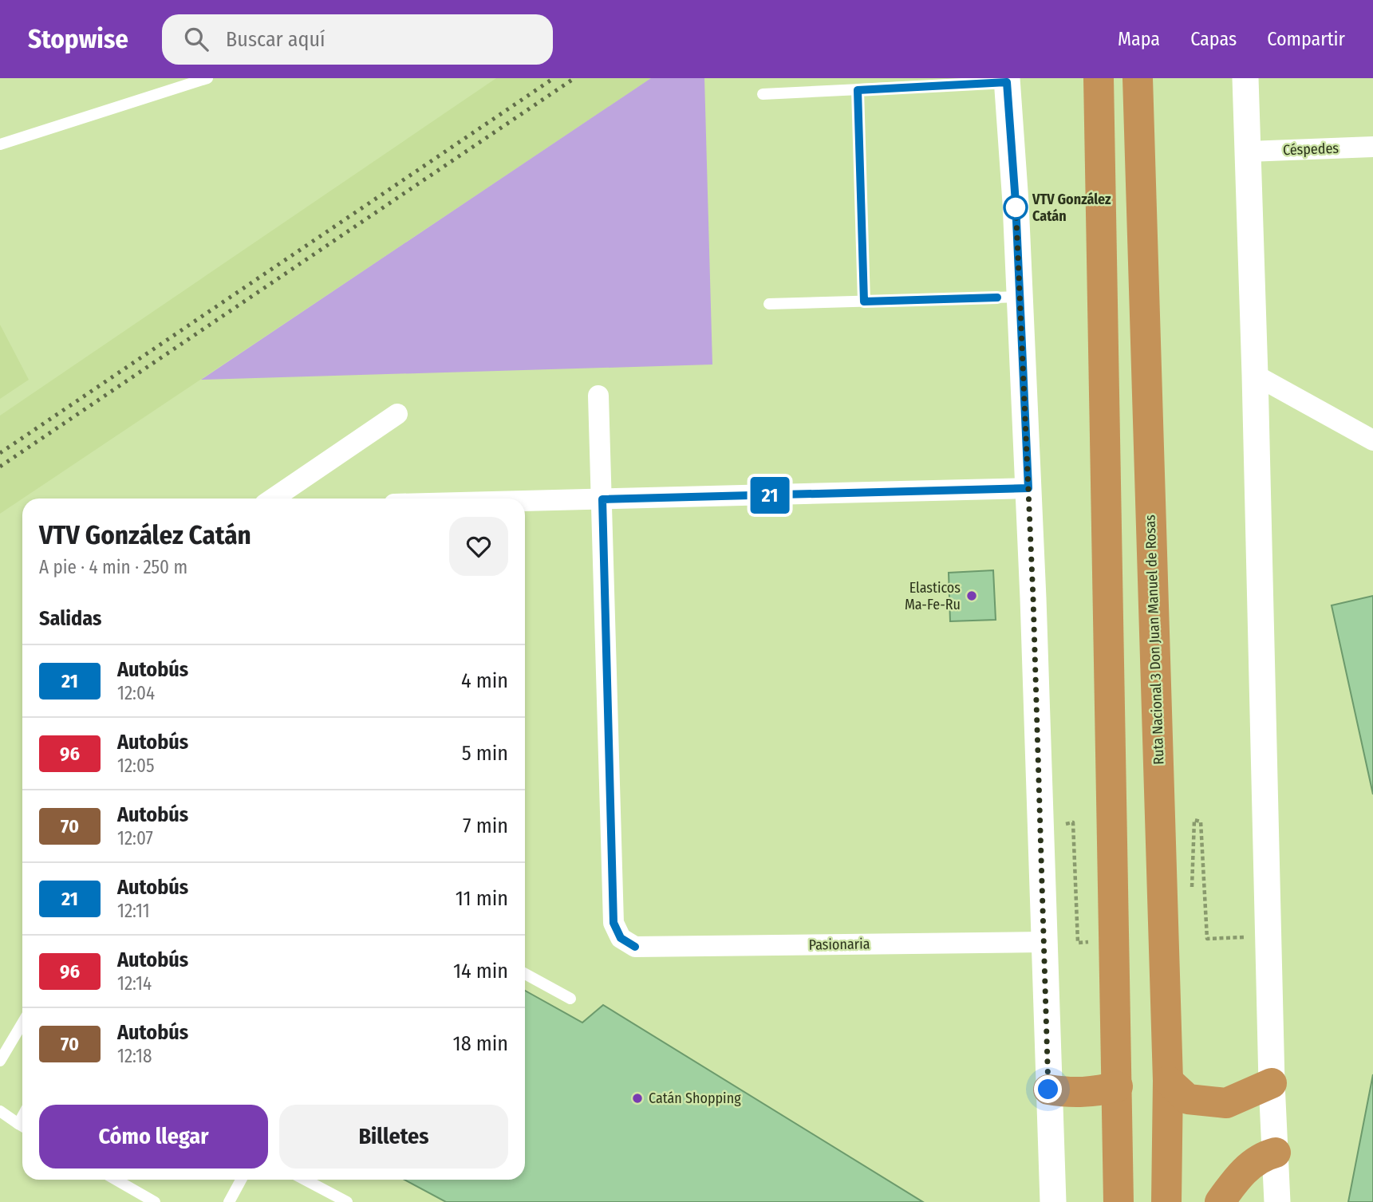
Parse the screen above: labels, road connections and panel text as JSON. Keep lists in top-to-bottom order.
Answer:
{
  "streets": {
    "highway": ["Ruta Nacional 3 Don Juan Manuel de Rosas"],
    "street": ["Céspedes", "Pasionaria"]
  },
  "places": ["VTV González Catán", "Elasticos Ma-Fe-Ru", "Catán Shopping"],
  "lines": ["bus line 21"],
  "page": {
    "header": "Stopwise",
    "search": "Buscar aquí",
    "nav": ["Mapa", "Capas", "Compartir"],
    "on_map": "21",
    "heading": [
      ["VTV González Catán", "A pie · 4 min · 250 m"],
      "Salidas"
    ],
    "list": [
      {
        "mark": "21",
        "name": "Autobús",
        "note": "12:04",
        "value": "4 min"
      },
      {
        "mark": "96",
        "name": "Autobús",
        "note": "12:05",
        "value": "5 min"
      },
      {
        "mark": "70",
        "name": "Autobús",
        "note": "12:07",
        "value": "7 min"
      },
      {
        "mark": "21",
        "name": "Autobús",
        "note": "12:11",
        "value": "11 min"
      },
      {
        "mark": "96",
        "name": "Autobús",
        "note": "12:14",
        "value": "14 min"
      },
      {
        "mark": "70",
        "name": "Autobús",
        "note": "12:18",
        "value": "18 min"
      }
    ],
    "buttons": ["Cómo llegar", "Billetes"]
  }
}
